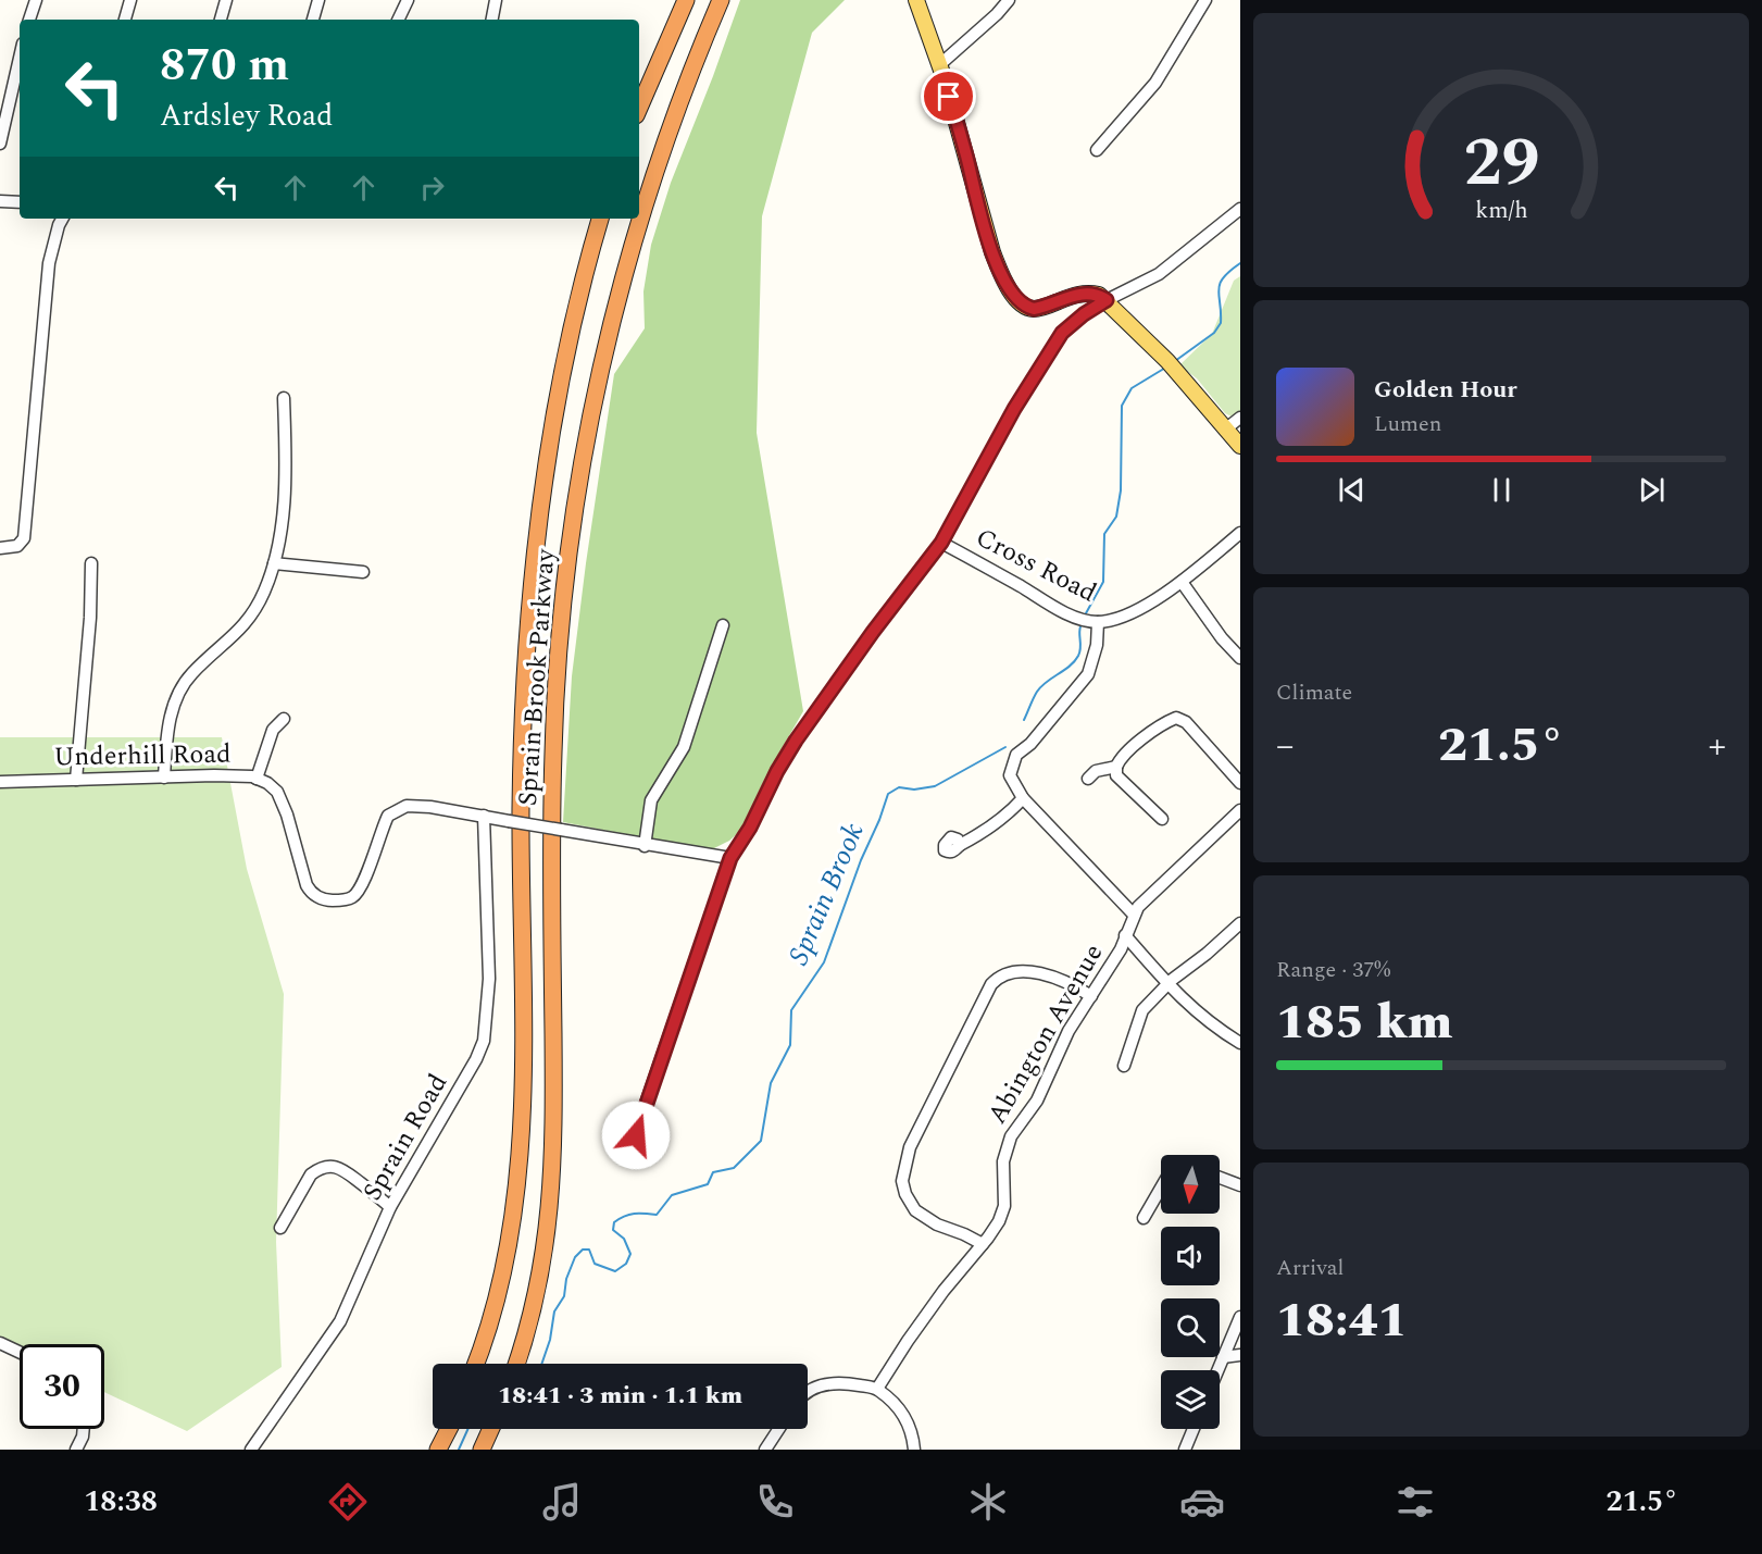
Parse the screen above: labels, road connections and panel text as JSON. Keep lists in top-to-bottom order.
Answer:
{
  "streets": {
    "highway": ["Sprain Brook Parkway"],
    "street": [
      "Cross Road",
      "Underhill Road",
      "Abington Avenue",
      "Sprain Road"
    ]
  },
  "crossings": [
    ["Underhill Road", "Sprain Road"]
  ],
  "water": ["Sprain Brook"],
  "north": "bottom",
  "page": {
    "turn": ["870 m", "Ardsley Road"],
    "song": ["Golden Hour", "Lumen"],
    "tile": [
      "Climate",
      ["Range · 37%", "185 km"],
      ["Arrival", "18:41"]
    ],
    "heat": ["−", "21.5°", "+"],
    "limit": "30",
    "trip": "18:41 · 3 min · 1.1 km",
    "tabs": ["18:38", "21.5°"],
    "gauge": ["29", "km/h"]
  }
}
